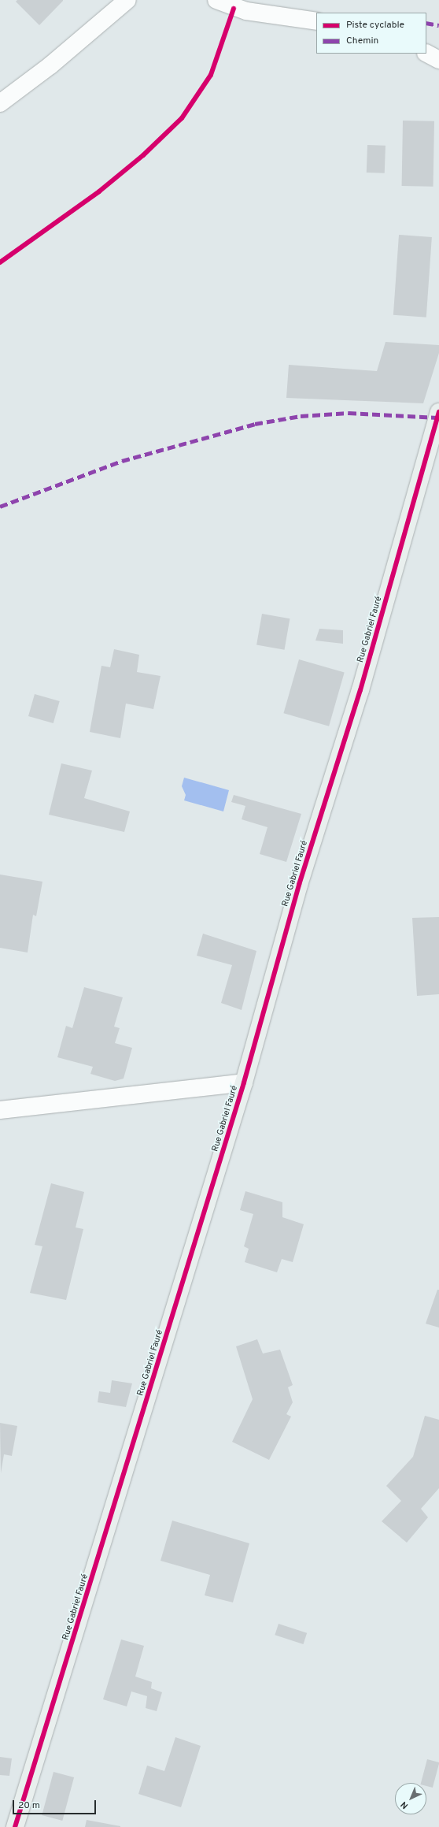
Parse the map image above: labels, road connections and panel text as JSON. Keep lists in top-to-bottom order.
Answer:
{
  "streets": {
    "street": ["Rue Gabriel Fauré"]
  },
  "legend": ["Piste cyclable", "Chemin"],
  "scale_bar": "20 m",
  "north": "bottom left"
}
